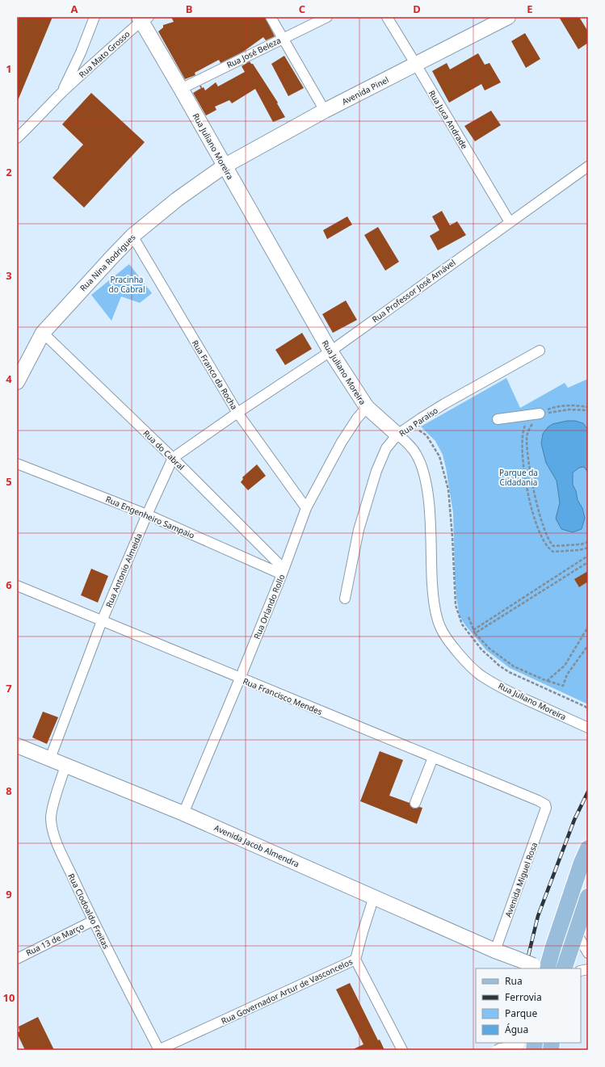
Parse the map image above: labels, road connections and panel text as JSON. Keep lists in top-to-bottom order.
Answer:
{
  "streets": {
    "street": [
      "Rua José Beleza",
      "Rua Mato Grosso",
      "Avenida Pinel",
      "Rua Juca Andrade",
      "Rua Juliano Moreira",
      "Rua Nina Rodrigues",
      "Rua Professor José Amável",
      "Rua Franco da Rocha",
      "Rua Paraiso",
      "Rua do Cabral",
      "Rua Engenheiro Sampaio",
      "Rua Antonio Almeida",
      "Rua Orlando Rollo",
      "Rua Francisco Mendes",
      "Avenida Jacob Almendra",
      "Avenida Miguel Rosa",
      "Rua Clodoaldo Freitas",
      "Rua 13 de Março",
      "Rua Governador Artur de Vasconcelos"
    ]
  },
  "crossings": [
    ["Rua José Beleza", "Rua Juliano Moreira"],
    ["Rua Mato Grosso", "Rua Juliano Moreira"],
    ["Avenida Pinel", "Rua Juca Andrade"],
    ["Avenida Pinel", "Rua Juliano Moreira"],
    ["Avenida Pinel", "Rua Nina Rodrigues"],
    ["Rua Juca Andrade", "Rua Professor José Amável"],
    ["Rua Juliano Moreira", "Rua Nina Rodrigues"],
    ["Rua Juliano Moreira", "Rua Professor José Amável"],
    ["Rua Juliano Moreira", "Rua Paraiso"],
    ["Rua Juliano Moreira", "Rua Orlando Rollo"],
    ["Rua Nina Rodrigues", "Rua Franco da Rocha"],
    ["Rua Nina Rodrigues", "Rua do Cabral"],
    ["Rua Professor José Amável", "Rua Franco da Rocha"],
    ["Rua Franco da Rocha", "Rua Orlando Rollo"],
    ["Rua do Cabral", "Rua Engenheiro Sampaio"],
    ["Rua do Cabral", "Rua Antonio Almeida"],
    ["Rua do Cabral", "Rua Orlando Rollo"],
    ["Rua Engenheiro Sampaio", "Rua Antonio Almeida"],
    ["Rua Engenheiro Sampaio", "Rua Orlando Rollo"],
    ["Rua Antonio Almeida", "Rua Francisco Mendes"],
    ["Rua Antonio Almeida", "Avenida Jacob Almendra"],
    ["Rua Orlando Rollo", "Rua Francisco Mendes"],
    ["Rua Orlando Rollo", "Avenida Jacob Almendra"],
    ["Rua Francisco Mendes", "Avenida Miguel Rosa"],
    ["Avenida Jacob Almendra", "Avenida Miguel Rosa"],
    ["Avenida Jacob Almendra", "Rua Clodoaldo Freitas"],
    ["Avenida Jacob Almendra", "Rua Governador Artur de Vasconcelos"],
    ["Rua Clodoaldo Freitas", "Rua 13 de Março"],
    ["Rua Clodoaldo Freitas", "Rua Governador Artur de Vasconcelos"]
  ],
  "parks": ["Pracinha do Cabral", "Parque da Cidadania"],
  "legend": [
    "Rua",
    "Ferrovia",
    "Parque",
    "Água"
  ],
  "grid": {
    "columns": [
      "A",
      "B",
      "C",
      "D",
      "E"
    ],
    "rows": [
      "1",
      "2",
      "3",
      "4",
      "5",
      "6",
      "7",
      "8",
      "9",
      "10"
    ]
  }
}
